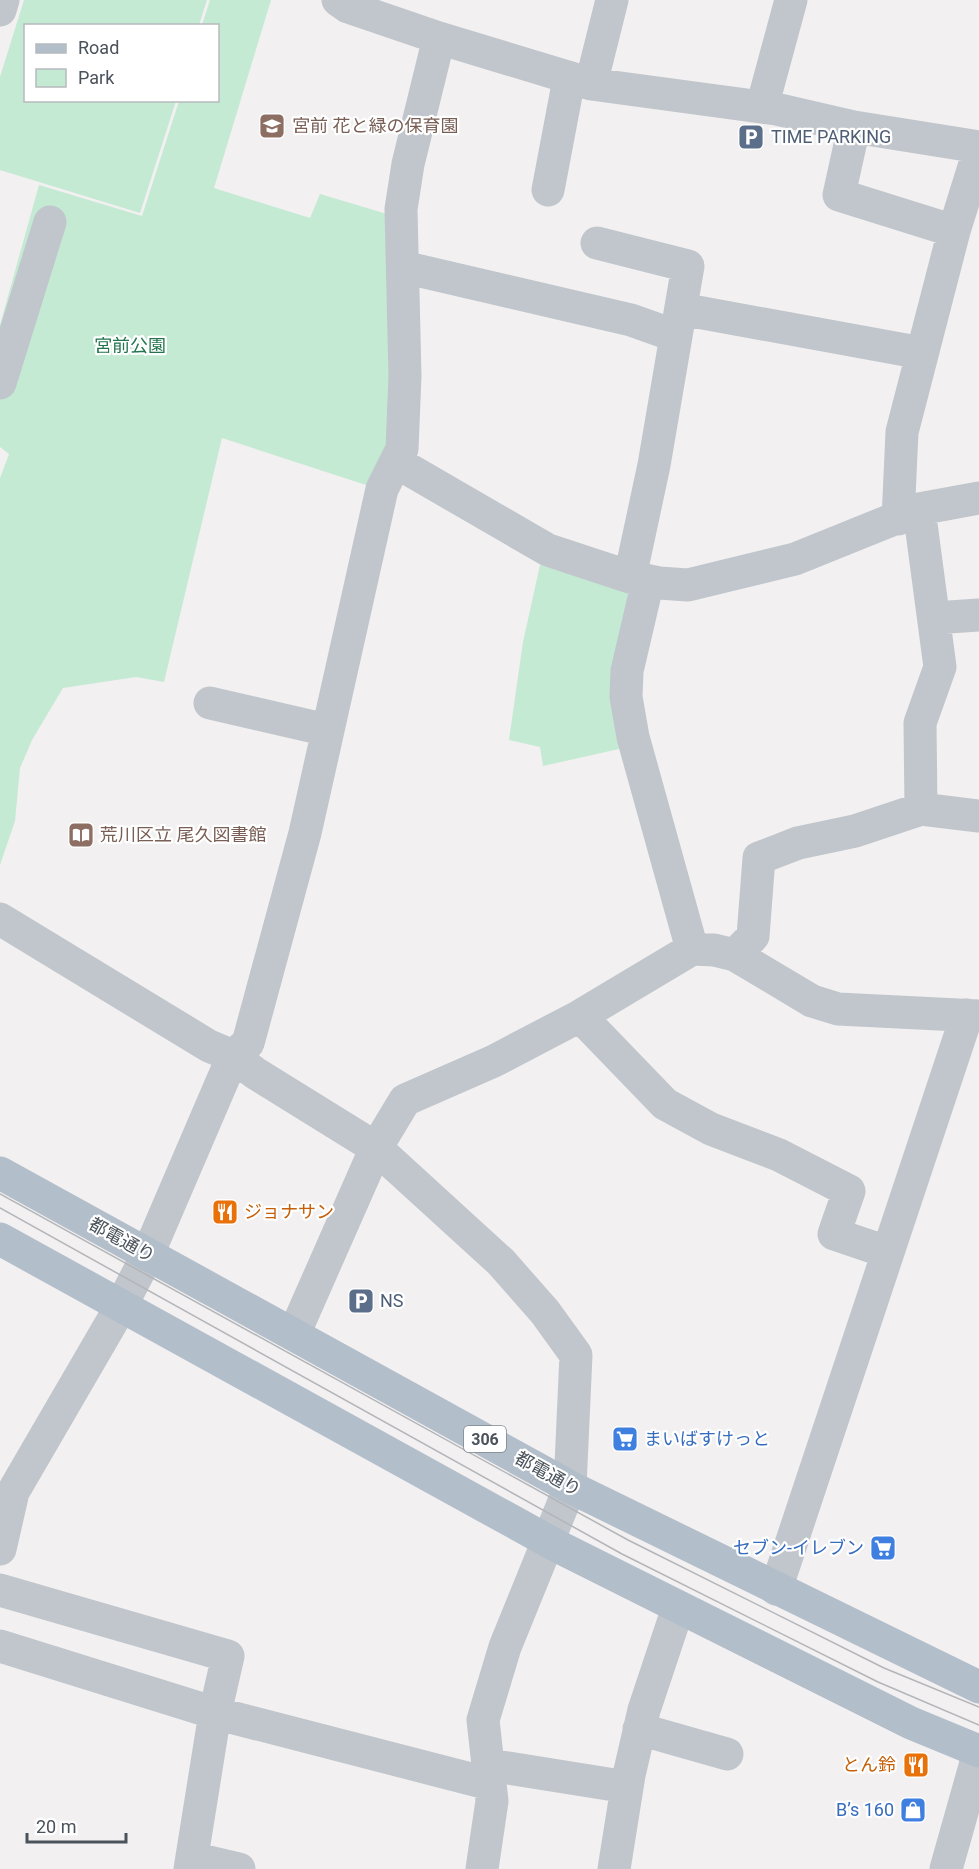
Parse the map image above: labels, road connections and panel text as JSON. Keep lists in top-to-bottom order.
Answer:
{
  "streets": {
    "main road": ["都電通り", "306"]
  },
  "parks": ["宮前公園"],
  "places": {
    "school or university": ["宮前 花と緑の保育園"],
    "parking": ["TIME PARKING", "NS"],
    "library": ["荒川区立 尾久図書館"],
    "restaurant": ["ジョナサン", "とん鈴"],
    "supermarket": ["まいばすけっと", "セブン-イレブン"],
    "shop": ["B’s 160"]
  },
  "legend": ["Road", "Park"],
  "scale_bar": "20 m"
}
